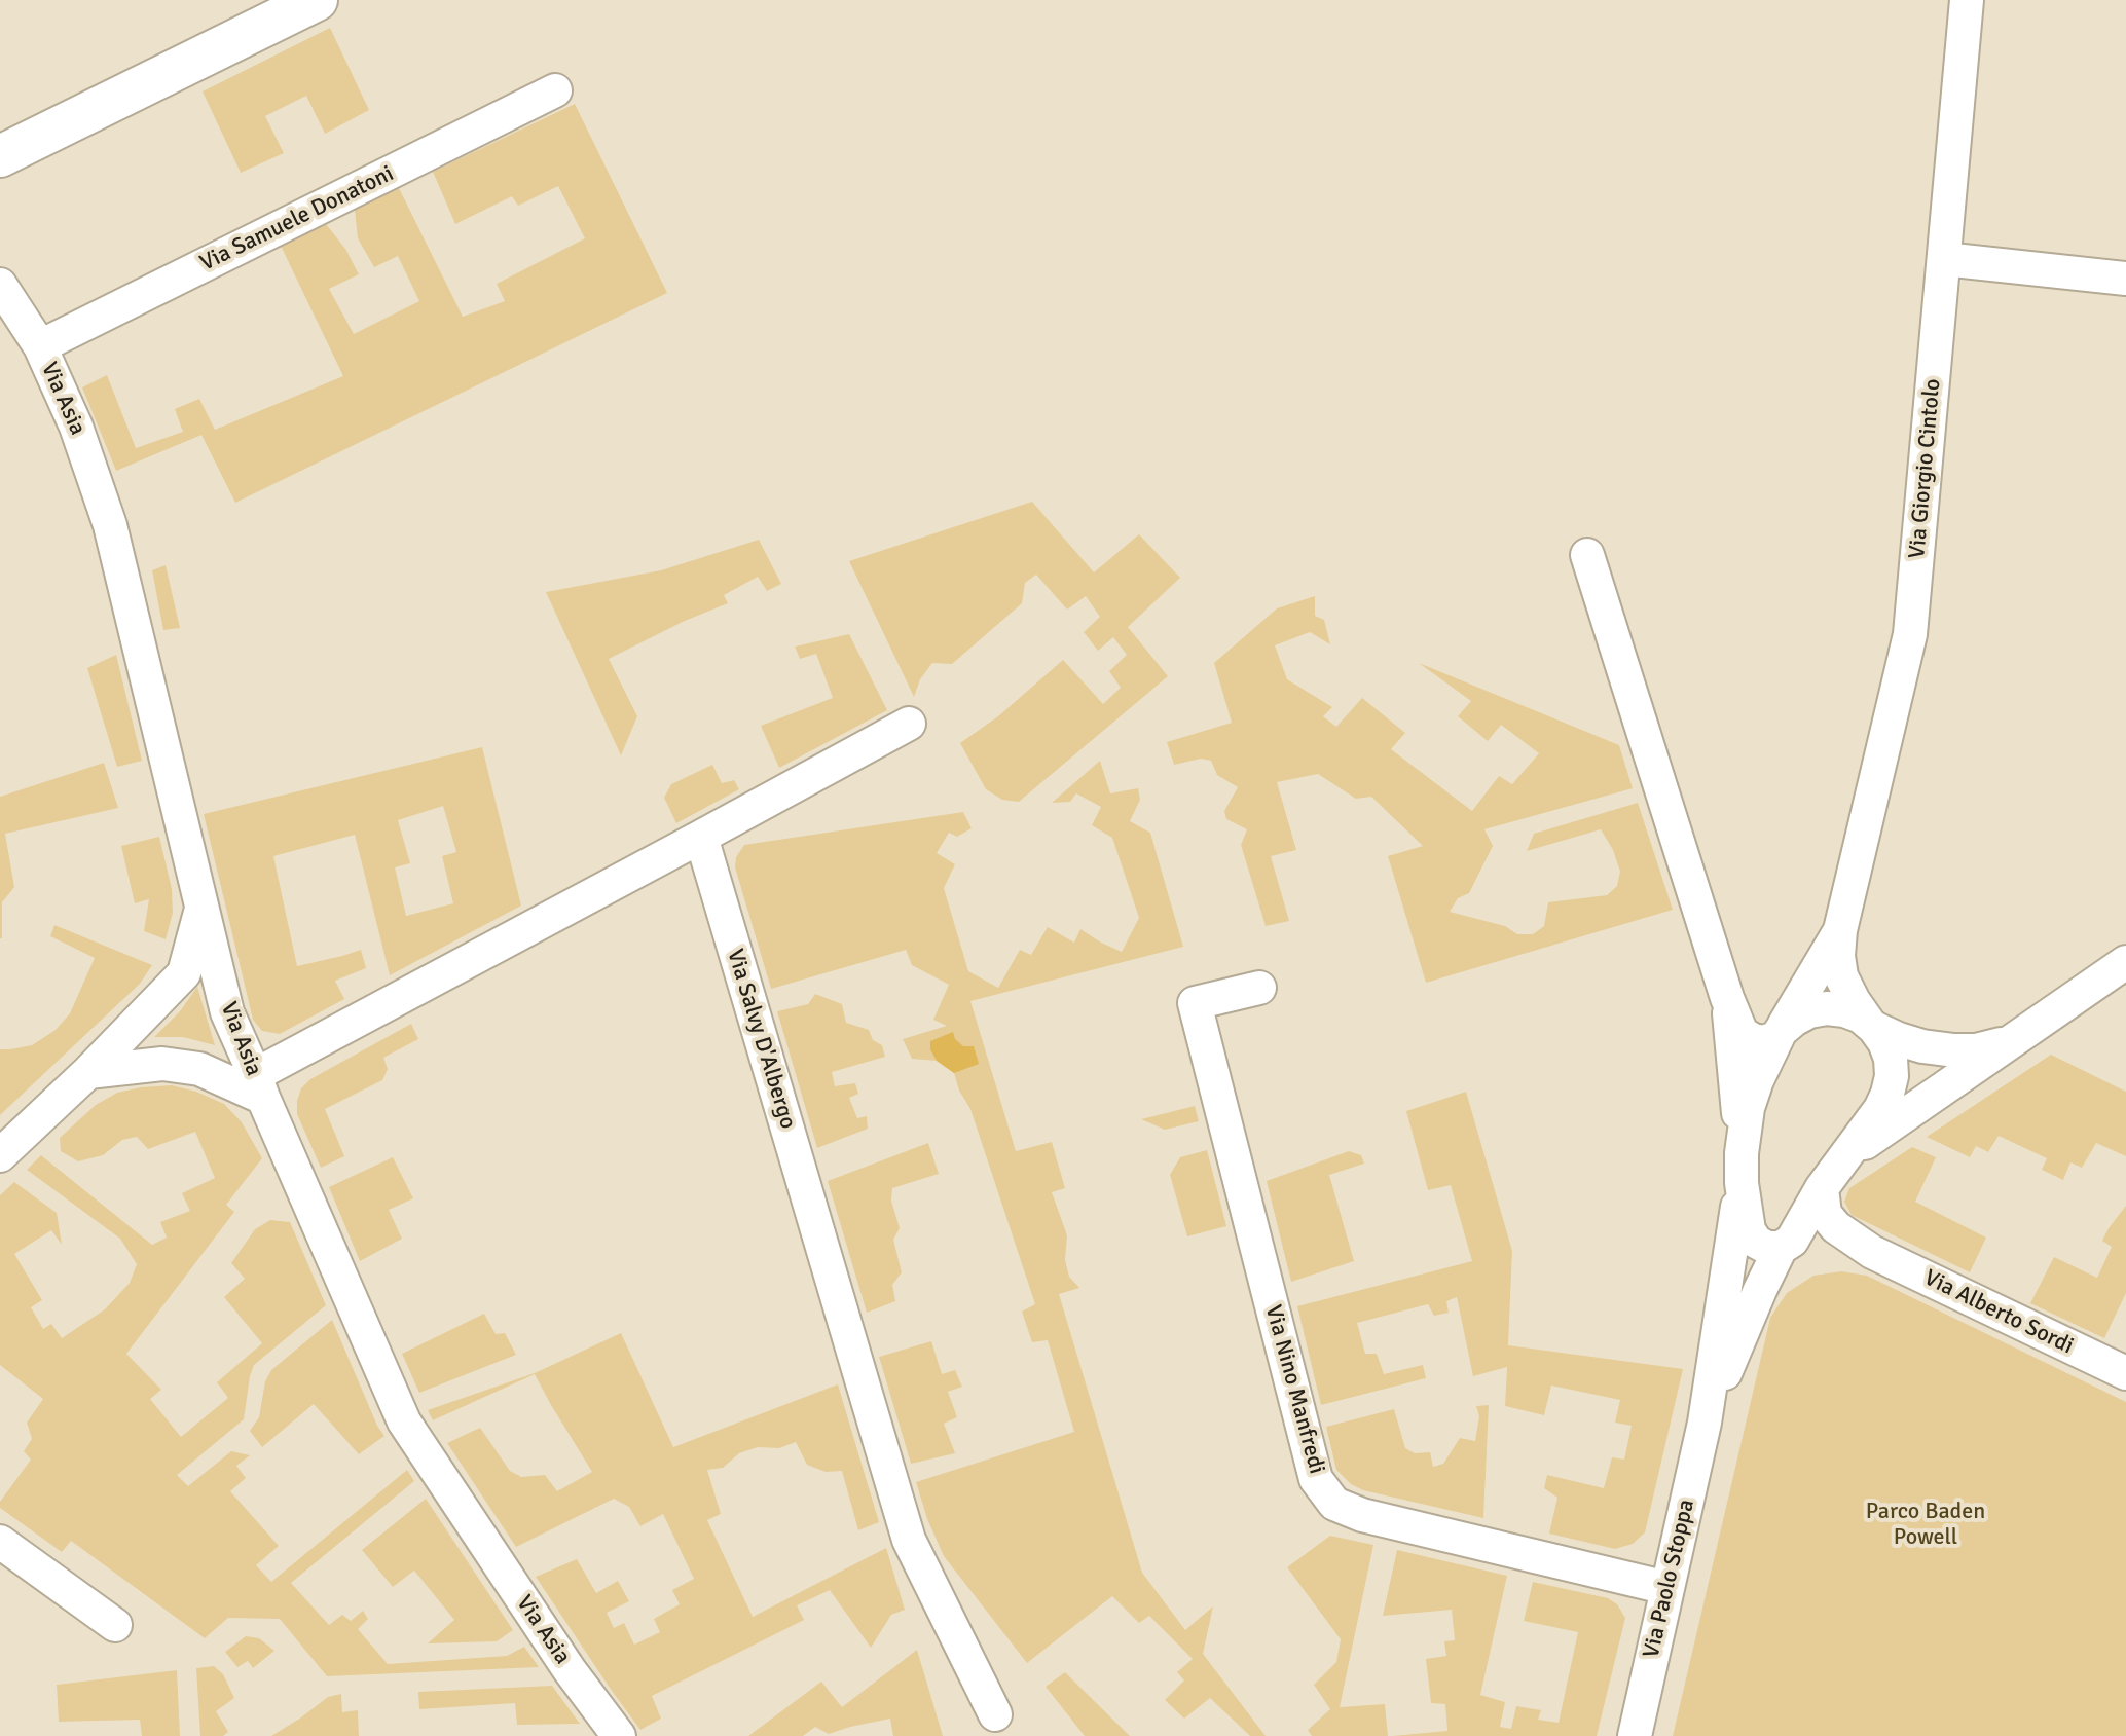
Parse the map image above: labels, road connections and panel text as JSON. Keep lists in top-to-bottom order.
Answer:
{
  "streets": {
    "street": [
      "Via Samuele Donatoni",
      "Via Asia",
      "Via Giorgio Cintolo",
      "Via Salvy D'Albergo",
      "Via Alberto Sordi",
      "Via Nino Manfredi",
      "Via Paolo Stoppa"
    ]
  },
  "crossings": [
    ["Via Samuele Donatoni", "Via Asia"],
    ["Via Giorgio Cintolo", "Via Paolo Stoppa"],
    ["Via Alberto Sordi", "Via Paolo Stoppa"],
    ["Via Nino Manfredi", "Via Paolo Stoppa"]
  ],
  "parks": ["Parco Baden Powell"]
}
